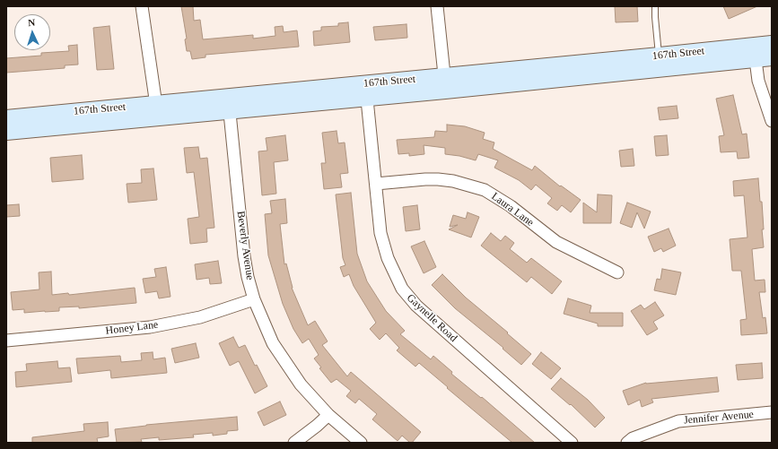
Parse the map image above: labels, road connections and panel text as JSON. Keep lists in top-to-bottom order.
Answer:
{
  "streets": {
    "main road": ["167th Street"],
    "street": [
      "Laura Lane",
      "Beverly Avenue",
      "Gaynelle Road",
      "Honey Lane",
      "Jennifer Avenue"
    ]
  },
  "crossings": [
    ["167th Street", "Beverly Avenue"],
    ["167th Street", "Gaynelle Road"],
    ["Laura Lane", "Gaynelle Road"],
    ["Beverly Avenue", "Honey Lane"]
  ],
  "north": "top"
}
